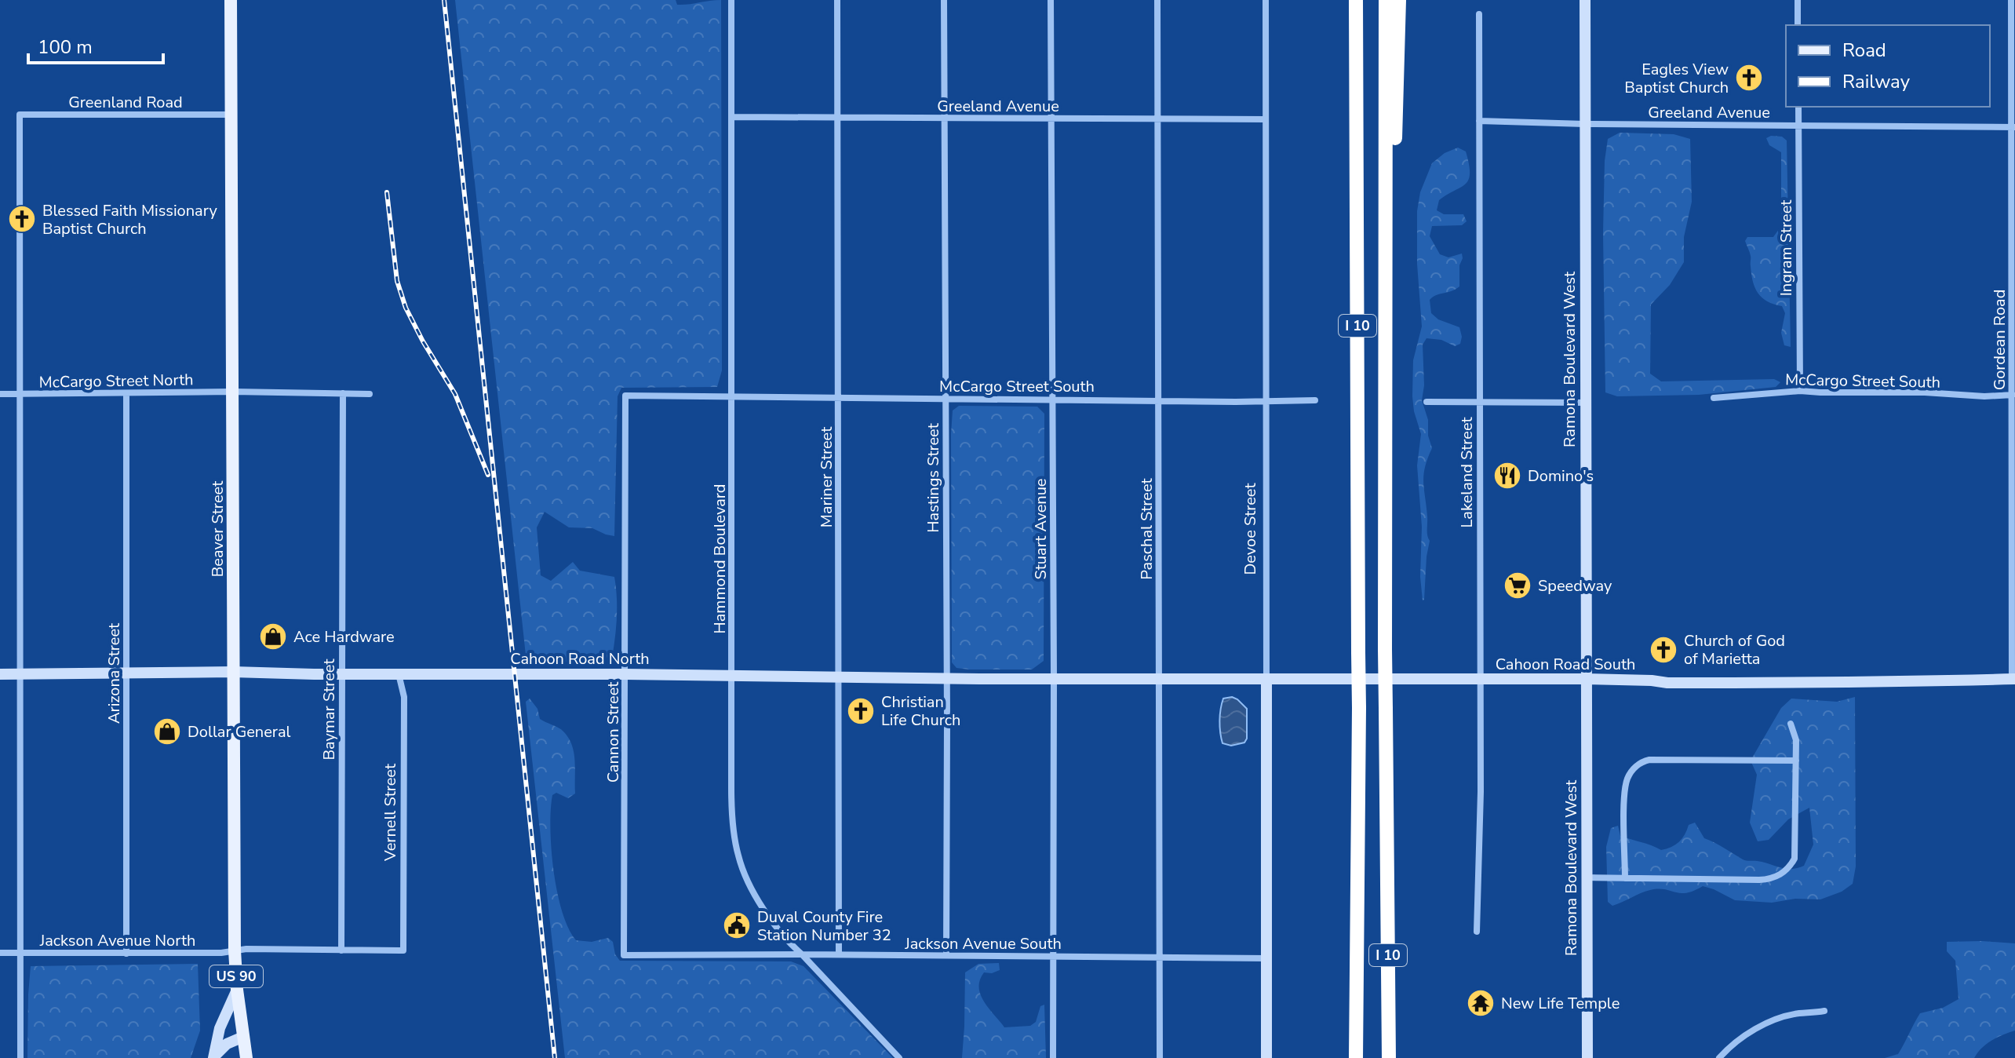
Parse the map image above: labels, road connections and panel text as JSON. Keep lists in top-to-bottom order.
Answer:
{
  "streets": {
    "highway": ["I 10"],
    "main road": [
      "Ramona Boulevard West",
      "Beaver Street",
      "Devoe Street",
      "Cahoon Road North",
      "Cahoon Road South",
      "US 90"
    ],
    "street": [
      "Greenland Road",
      "Greeland Avenue",
      "Ingram Street",
      "Gordean Road",
      "McCargo Street North",
      "McCargo Street South",
      "Lakeland Street",
      "Mariner Street",
      "Hastings Street",
      "Stuart Avenue",
      "Paschal Street",
      "Hammond Boulevard",
      "Arizona Street",
      "Baymar Street",
      "Cannon Street",
      "Vernell Street",
      "Jackson Avenue North",
      "Jackson Avenue South"
    ]
  },
  "crossings": [
    ["Greenland Road", "McCargo Street North"],
    ["Greenland Road", "Beaver Street"],
    ["Greeland Avenue", "Ingram Street"],
    ["Greeland Avenue", "Gordean Road"],
    ["Greeland Avenue", "Ramona Boulevard West"],
    ["Greeland Avenue", "Lakeland Street"],
    ["Greeland Avenue", "Mariner Street"],
    ["Greeland Avenue", "Hastings Street"],
    ["Greeland Avenue", "Stuart Avenue"],
    ["Greeland Avenue", "Paschal Street"],
    ["Greeland Avenue", "Devoe Street"],
    ["Greeland Avenue", "Hammond Boulevard"],
    ["Ingram Street", "McCargo Street South"],
    ["Gordean Road", "McCargo Street South"],
    ["Gordean Road", "Cahoon Road South"],
    ["Ramona Boulevard West", "Cahoon Road South"],
    ["McCargo Street North", "Beaver Street"],
    ["McCargo Street North", "Arizona Street"],
    ["McCargo Street South", "Mariner Street"],
    ["McCargo Street South", "Hastings Street"],
    ["McCargo Street South", "Stuart Avenue"],
    ["McCargo Street South", "Paschal Street"],
    ["McCargo Street South", "Devoe Street"],
    ["McCargo Street South", "Hammond Boulevard"],
    ["McCargo Street South", "Cannon Street"],
    ["Lakeland Street", "Cahoon Road South"],
    ["Mariner Street", "Cahoon Road North"],
    ["Mariner Street", "Jackson Avenue South"],
    ["Hastings Street", "Cahoon Road North"],
    ["Hastings Street", "Jackson Avenue South"],
    ["Beaver Street", "Cahoon Road North"],
    ["Beaver Street", "Jackson Avenue North"],
    ["Stuart Avenue", "Cahoon Road North"],
    ["Stuart Avenue", "Jackson Avenue South"],
    ["Paschal Street", "Cahoon Road North"],
    ["Paschal Street", "Jackson Avenue South"],
    ["Devoe Street", "Cahoon Road South"],
    ["Devoe Street", "Jackson Avenue South"],
    ["Hammond Boulevard", "Cahoon Road North"],
    ["Hammond Boulevard", "Jackson Avenue South"],
    ["Cahoon Road North", "Arizona Street"],
    ["Cahoon Road North", "Baymar Street"],
    ["Cahoon Road North", "Cannon Street"],
    ["Cahoon Road North", "Vernell Street"],
    ["Arizona Street", "Jackson Avenue North"],
    ["Baymar Street", "Vernell Street"],
    ["Cannon Street", "Jackson Avenue South"]
  ],
  "places": {
    "church": [
      "Eagles View Baptist Church",
      "Blessed Faith Missionary Baptist Church",
      "Church of God of Marietta",
      "Christian Life Church"
    ],
    "restaurant": ["Domino's"],
    "supermarket": ["Speedway"],
    "shop": ["Ace Hardware", "Dollar General"],
    "public building": ["Duval County Fire Station Number 32"],
    "temple": ["New Life Temple"]
  },
  "legend": ["Road", "Railway"],
  "scale_bar": "100 m"
}
